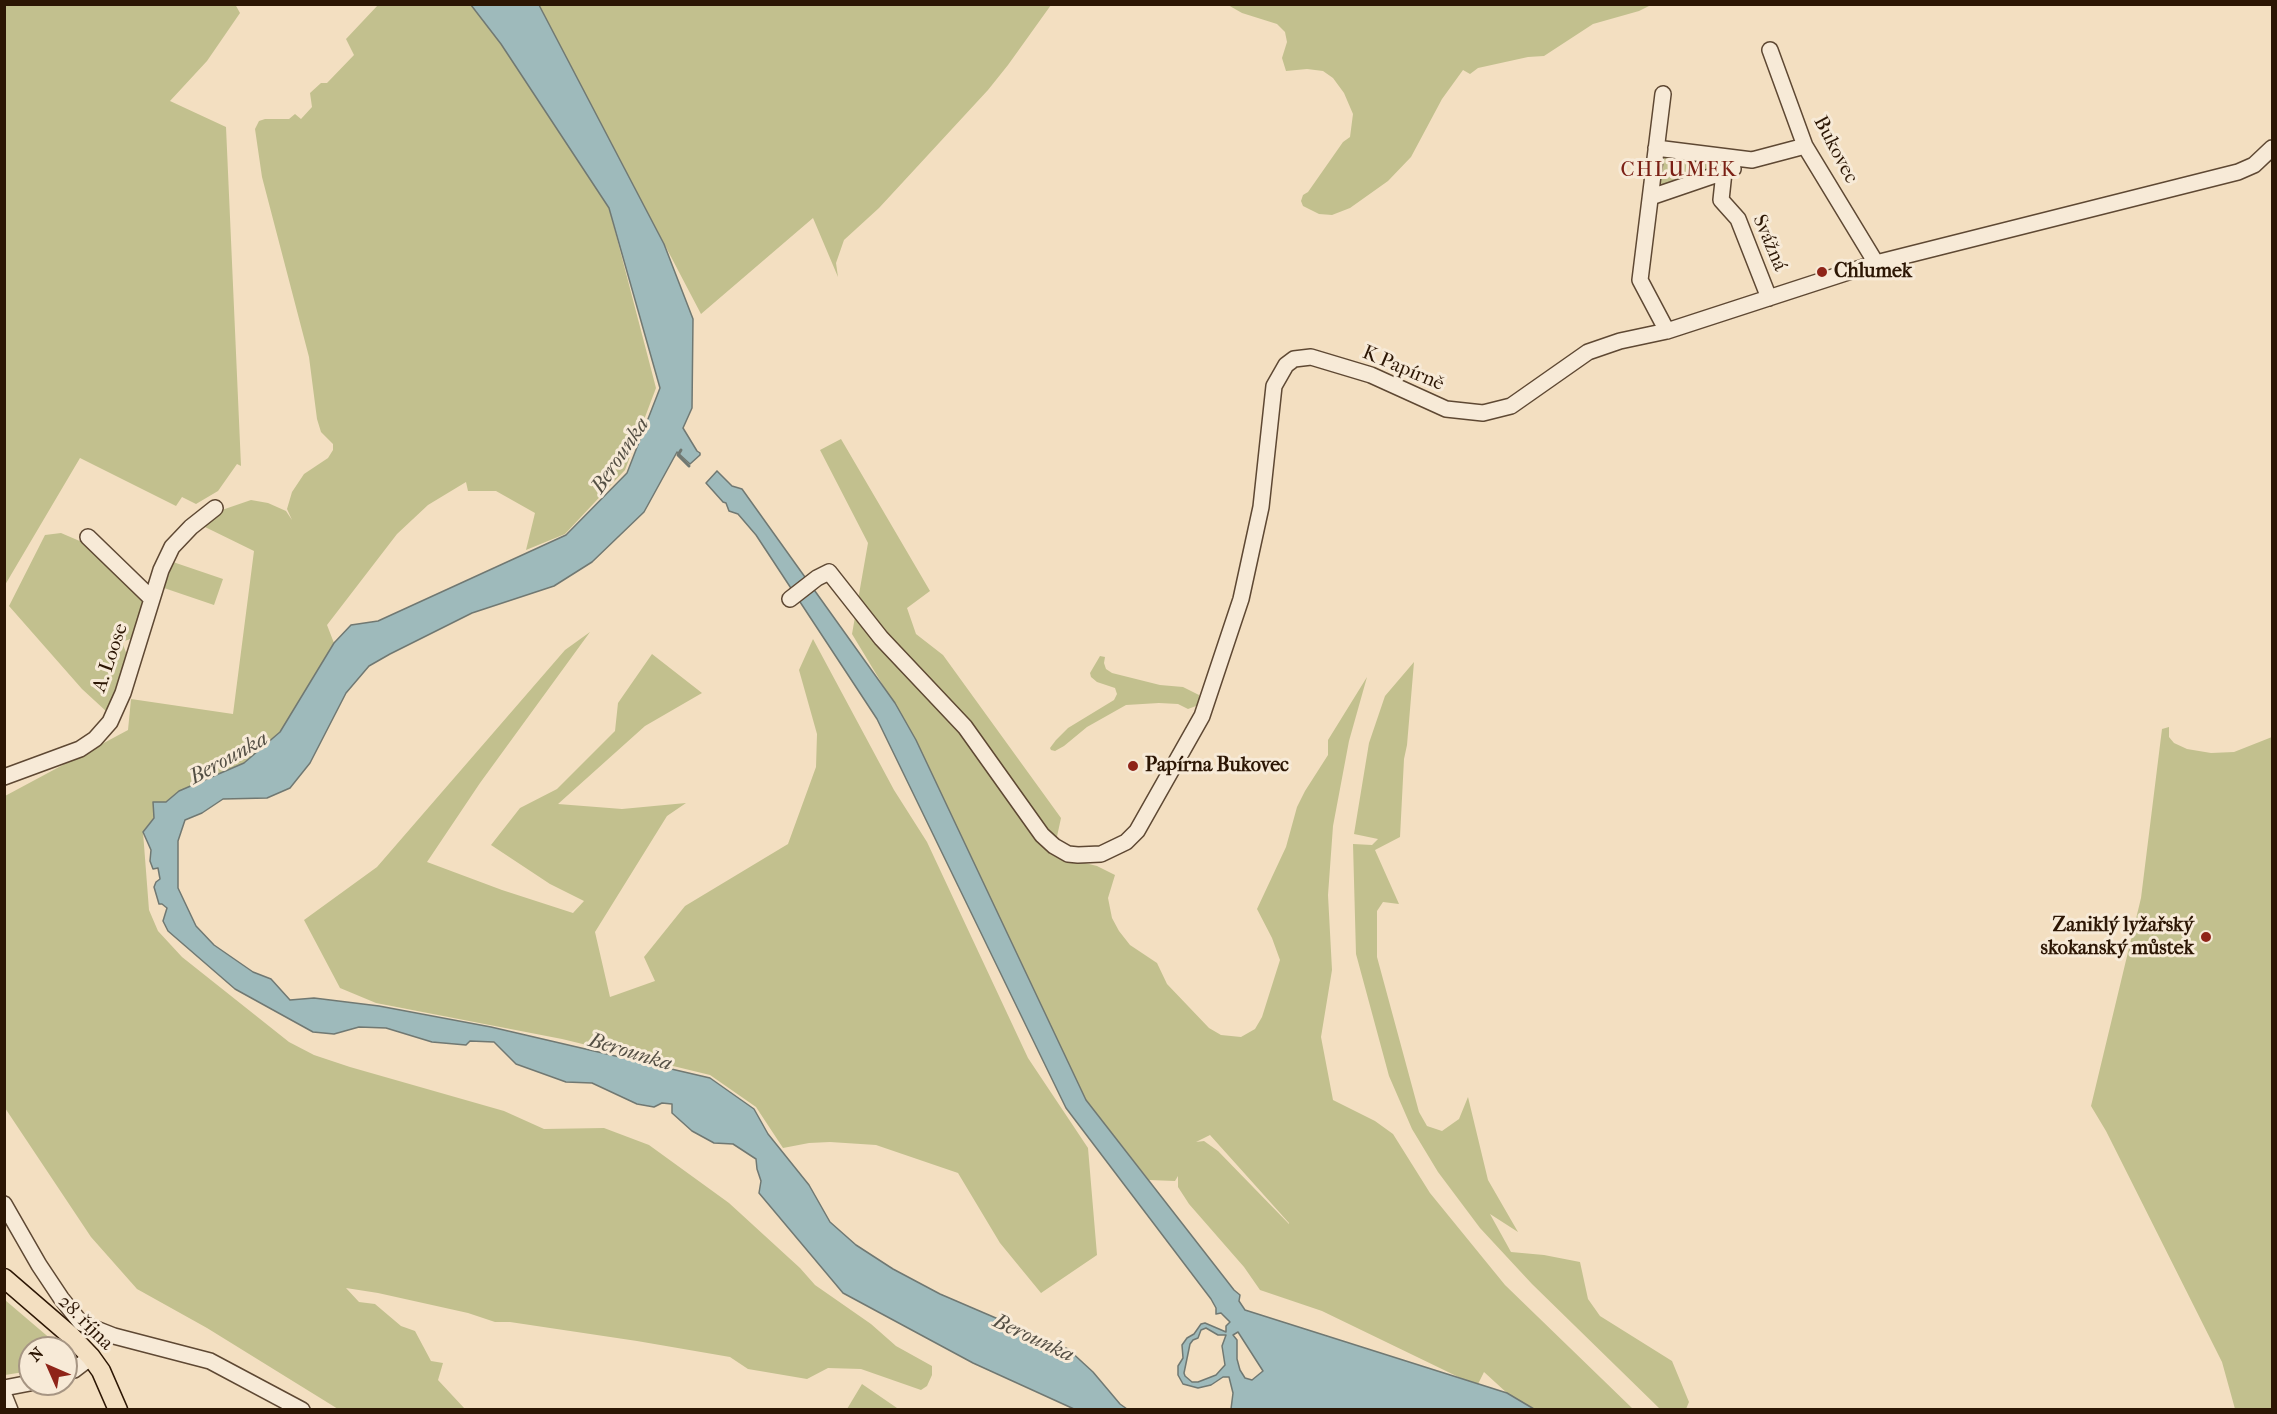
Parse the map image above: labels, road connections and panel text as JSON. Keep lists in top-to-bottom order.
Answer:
{
  "streets": {
    "main road": ["28. října"],
    "street": [
      "Bukovec",
      "Svážná",
      "K Papírně",
      "A. Loose"
    ]
  },
  "crossings": [
    ["Bukovec", "K Papírně"],
    ["Svážná", "K Papírně"]
  ],
  "districts": ["CHLUMEK"],
  "water": ["Berounka"],
  "places": ["Chlumek", "Papírna Bukovec", "Zaniklý lyžařský skokanský můstek"],
  "north": "top left"
}
